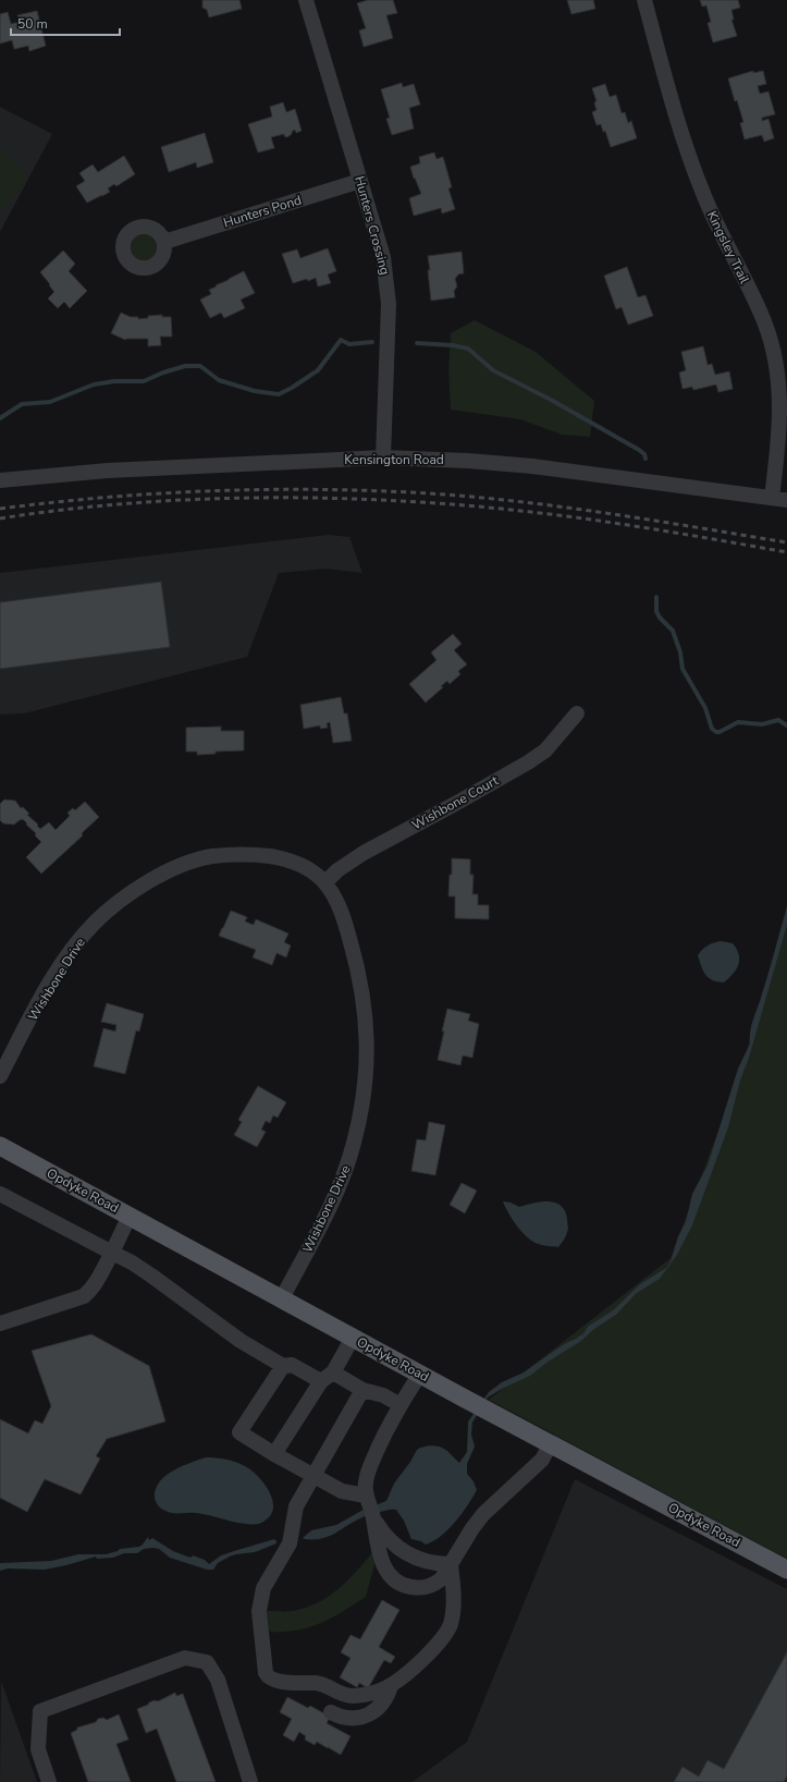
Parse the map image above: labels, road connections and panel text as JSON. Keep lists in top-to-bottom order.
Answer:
{
  "streets": {
    "main road": ["Opdyke Road"],
    "street": [
      "Hunters Pond",
      "Hunters Crossing",
      "Kingsley Trail",
      "Kensington Road",
      "Wishbone Court",
      "Wishbone Drive"
    ]
  },
  "crossings": [
    ["Hunters Pond", "Hunters Crossing"],
    ["Hunters Crossing", "Kensington Road"],
    ["Kingsley Trail", "Kensington Road"],
    ["Wishbone Court", "Wishbone Drive"],
    ["Wishbone Drive", "Opdyke Road"]
  ],
  "scale_bar": "50 m"
}
